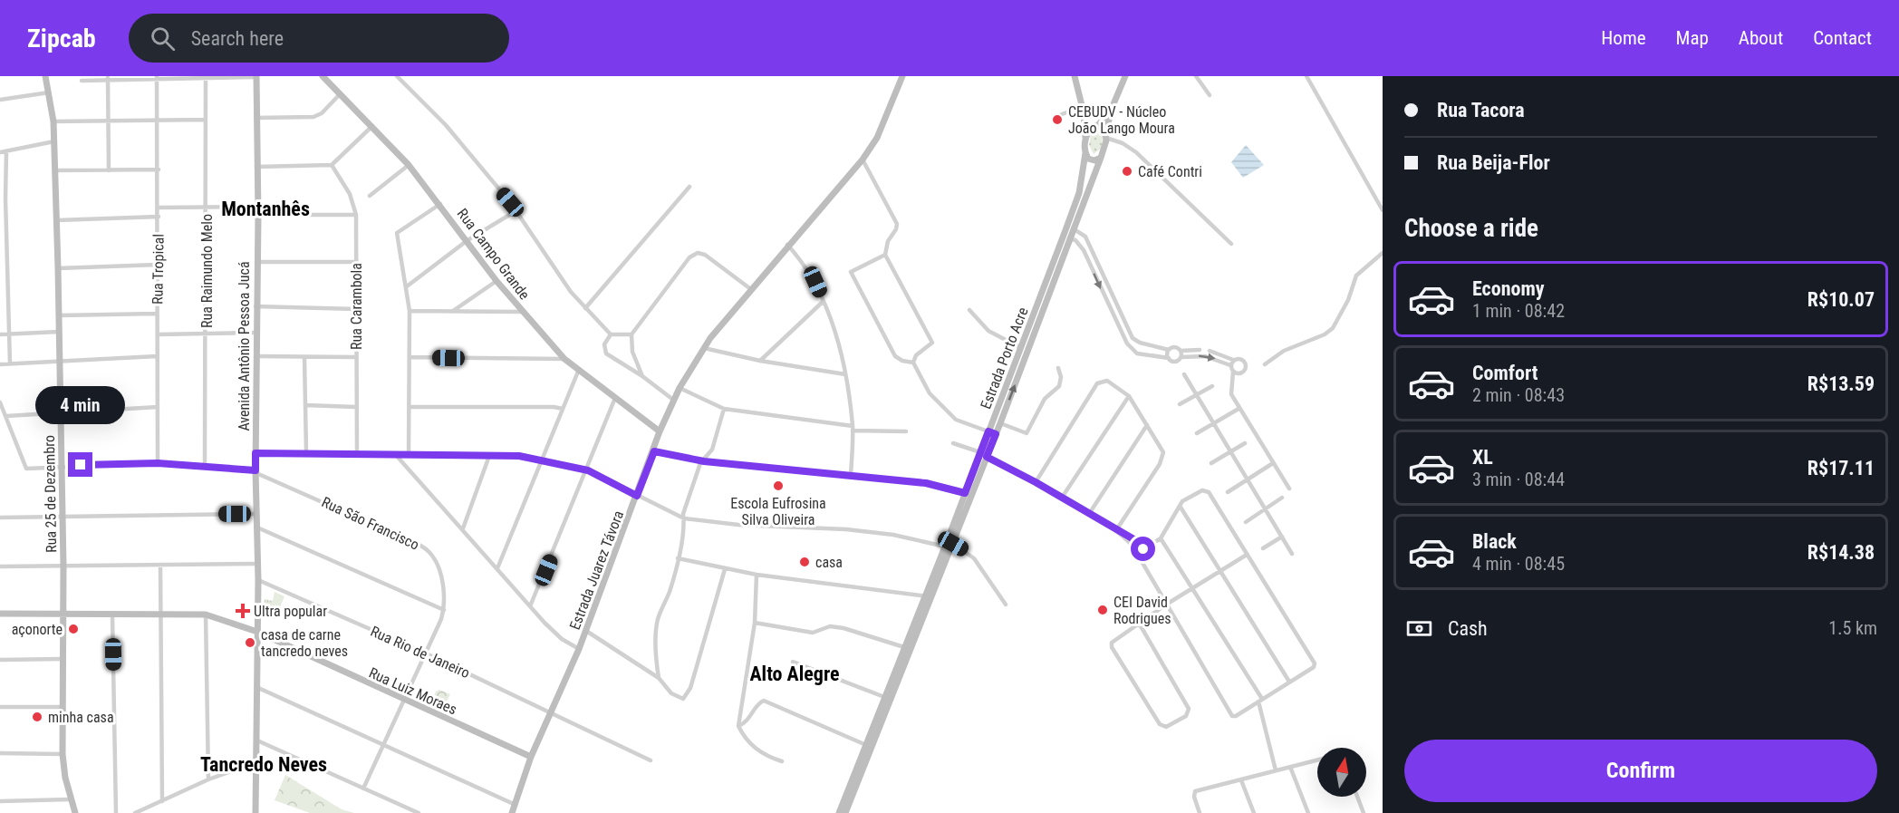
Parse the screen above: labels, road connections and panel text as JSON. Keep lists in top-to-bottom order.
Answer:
{
  "streets": {
    "street": [
      "Rua Campo Grande",
      "Rua Tropical",
      "Rua Raimundo Melo",
      "Rua Carambola",
      "Avenida Antônio Pessoa Jucá",
      "Estrada Porto Acre",
      "Rua 25 de Dezembro",
      "Rua São Francisco",
      "Estrada Juarez Távora",
      "Rua Rio de Janeiro",
      "Rua Luiz Moraes"
    ]
  },
  "crossings": [
    ["Rua Campo Grande", "Estrada Juarez Távora"],
    ["Rua Tropical", "Rua São Francisco"],
    ["Rua Raimundo Melo", "Rua São Francisco"],
    ["Avenida Antônio Pessoa Jucá", "Rua São Francisco"],
    ["Avenida Antônio Pessoa Jucá", "Rua Rio de Janeiro"],
    ["Avenida Antônio Pessoa Jucá", "Rua Luiz Moraes"],
    ["Rua 25 de Dezembro", "Rua São Francisco"],
    ["Rua 25 de Dezembro", "Rua Luiz Moraes"],
    ["Rua São Francisco", "Rua Rio de Janeiro"],
    ["Rua São Francisco", "Rua Luiz Moraes"],
    ["Estrada Juarez Távora", "Rua Rio de Janeiro"],
    ["Estrada Juarez Távora", "Rua Luiz Moraes"]
  ],
  "districts": ["Montanhês", "Alto Alegre", "Tancredo Neves"],
  "places": {
    "other": [
      "CEBUDV - Núcleo João Lango Moura",
      "Café Contri",
      "Escola Eufrosina Silva Oliveira",
      "casa",
      "CEI David Rodrigues",
      "açonorte",
      "casa de carne tancredo neves",
      "minha casa"
    ],
    "health": ["Ultra popular"]
  },
  "north": "top",
  "page": {
    "header": "Zipcab",
    "search": "Search here",
    "nav": [
      "Home",
      "Map",
      "About",
      "Contact"
    ],
    "banner": ["Rua Tacora", "Rua Beija-Flor"],
    "heading": "Choose a ride",
    "list": [
      {
        "name": "Economy",
        "note": "1 min · 08:42",
        "value": "R$10.07"
      },
      {
        "name": "Comfort",
        "note": "2 min · 08:43",
        "value": "R$13.59"
      },
      {
        "name": "XL",
        "note": "3 min · 08:44",
        "value": "R$17.11"
      },
      {
        "name": "Black",
        "note": "4 min · 08:45",
        "value": "R$14.38"
      }
    ],
    "bubble": "4 min",
    "pay": ["Cash", "1.5 km"],
    "buttons": "Confirm"
  }
}
